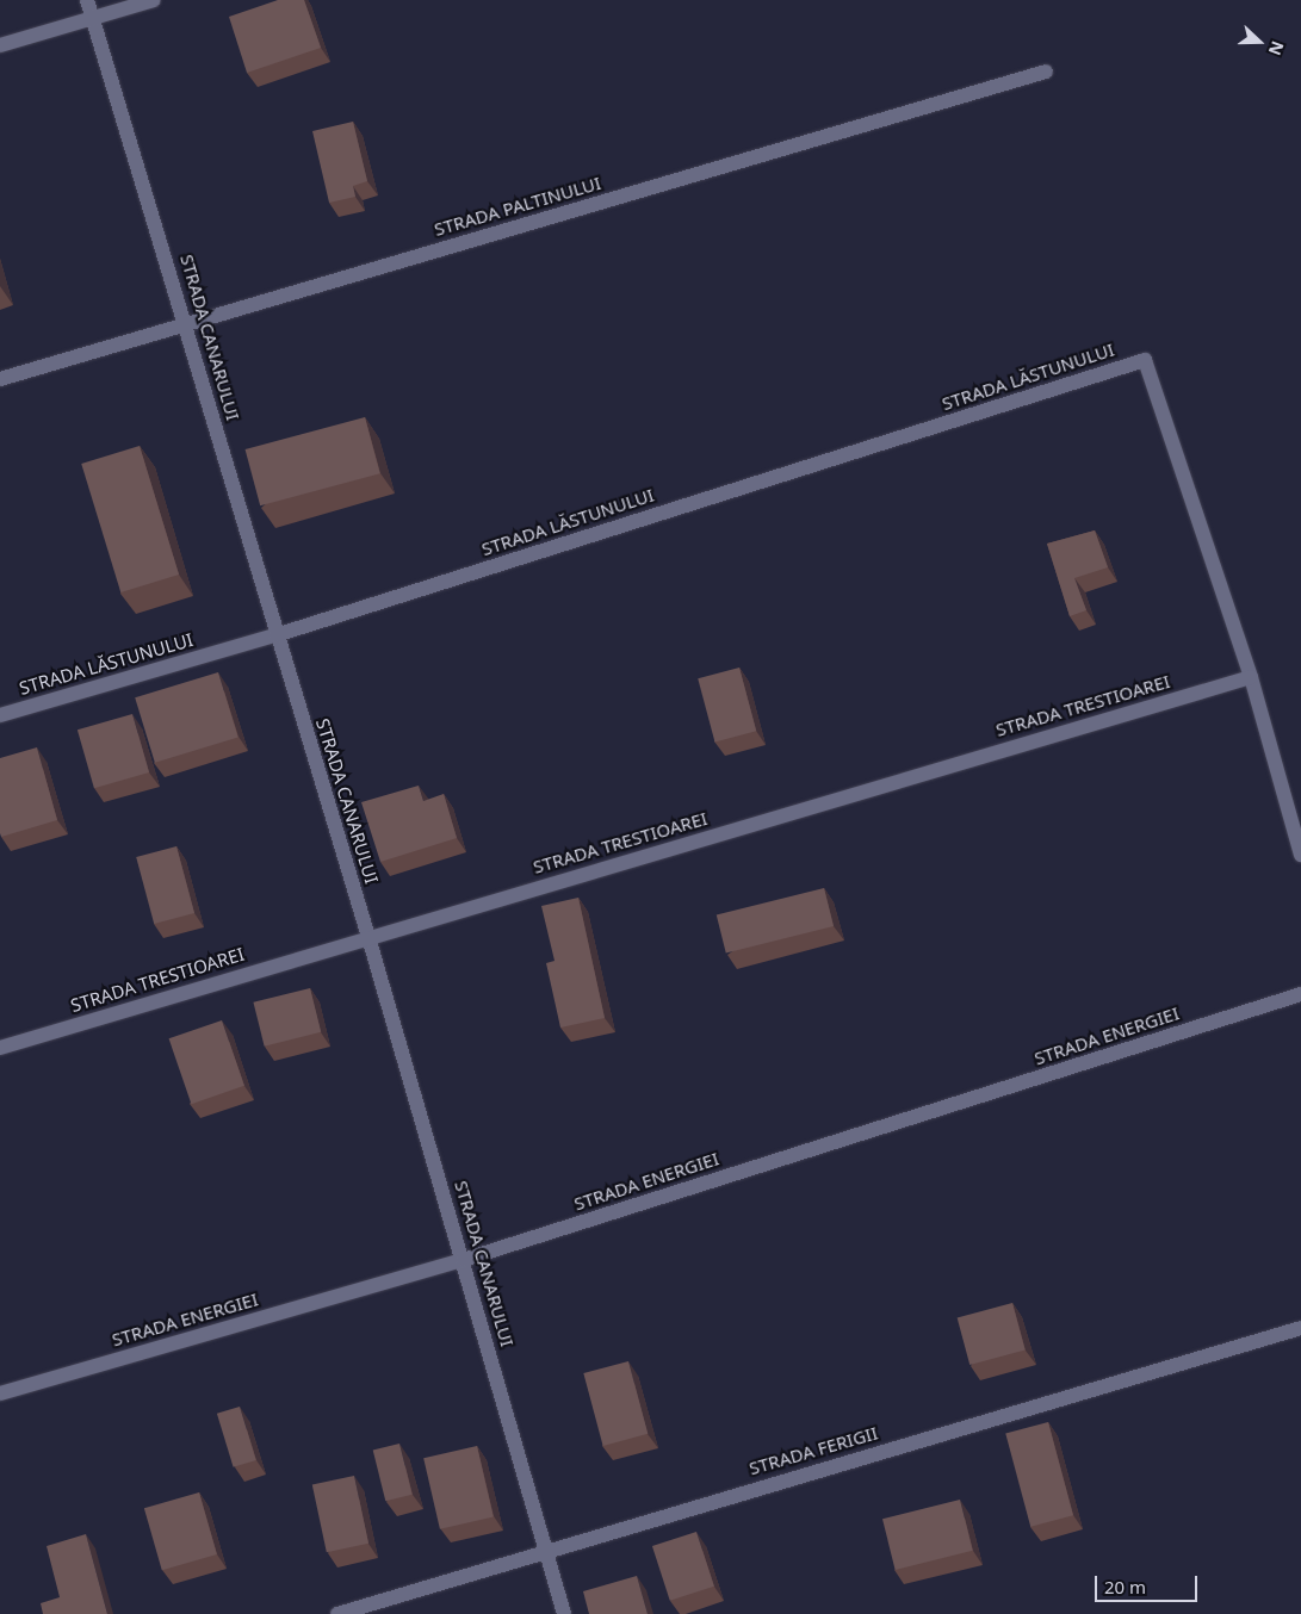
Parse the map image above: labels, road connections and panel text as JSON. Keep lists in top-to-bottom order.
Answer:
{
  "streets": {
    "street": [
      "STRADA PALTINULUI",
      "STRADA CANARULUI",
      "STRADA LĂSTUNULUI",
      "STRADA TRESTIOAREI",
      "STRADA ENERGIEI",
      "STRADA FERIGII"
    ]
  },
  "crossings": [
    ["STRADA PALTINULUI", "STRADA CANARULUI"],
    ["STRADA CANARULUI", "STRADA LĂSTUNULUI"],
    ["STRADA CANARULUI", "STRADA TRESTIOAREI"],
    ["STRADA CANARULUI", "STRADA ENERGIEI"],
    ["STRADA CANARULUI", "STRADA FERIGII"],
    ["STRADA LĂSTUNULUI", "STRADA TRESTIOAREI"]
  ],
  "scale_bar": "20 m",
  "north": "right"
}
